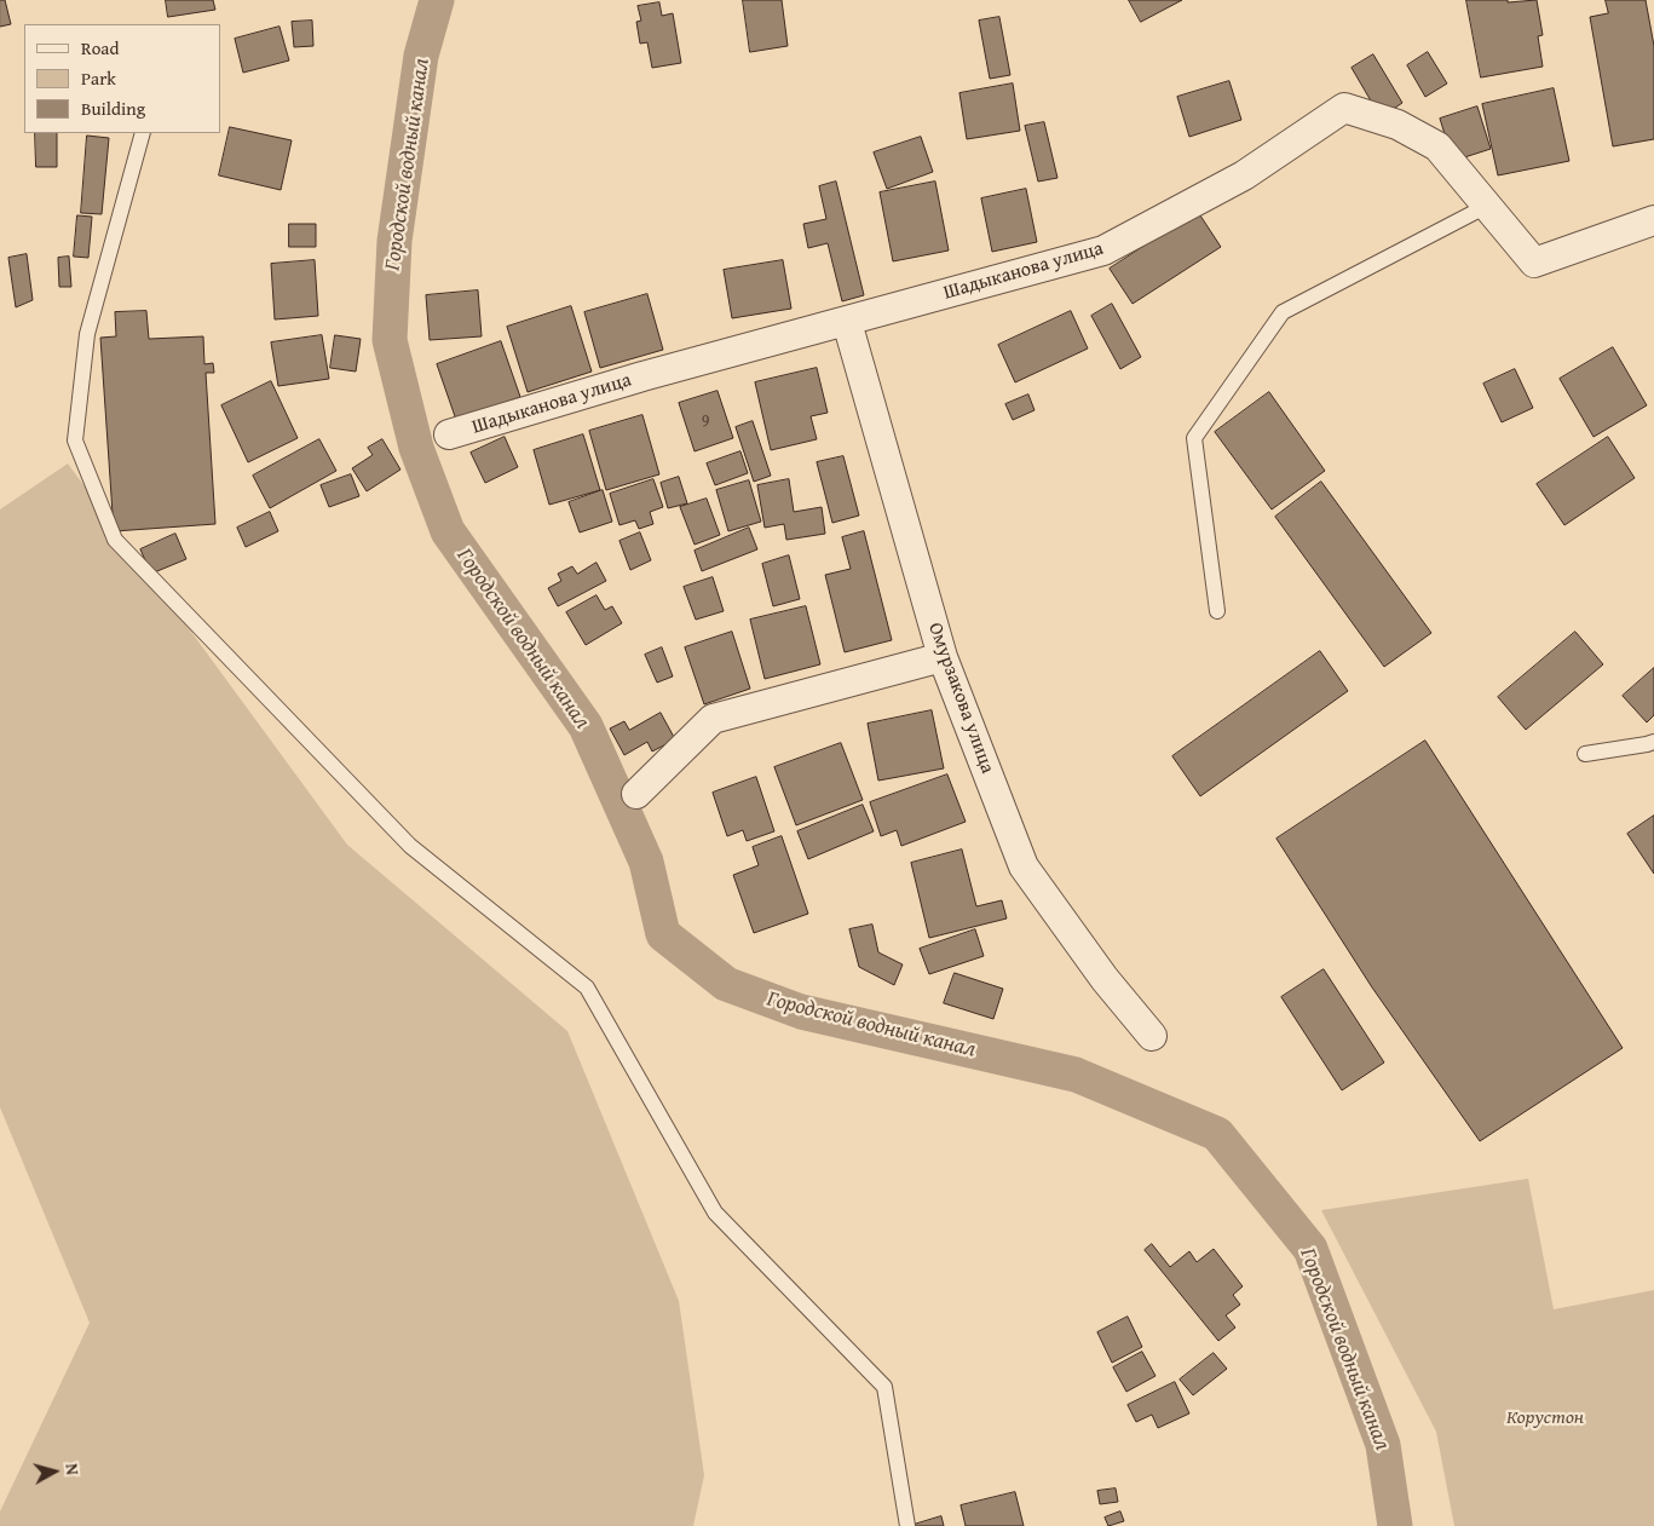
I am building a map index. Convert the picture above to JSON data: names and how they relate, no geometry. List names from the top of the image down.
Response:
{
  "streets": {
    "street": ["Шадыканова улица", "Омурзакова улица"]
  },
  "crossings": [
    ["Шадыканова улица", "Омурзакова улица"]
  ],
  "water": ["Городской водный канал"],
  "parks": ["Корустон"],
  "house_numbers": ["9"],
  "legend": ["Road", "Park", "Building"],
  "north": "right"
}
